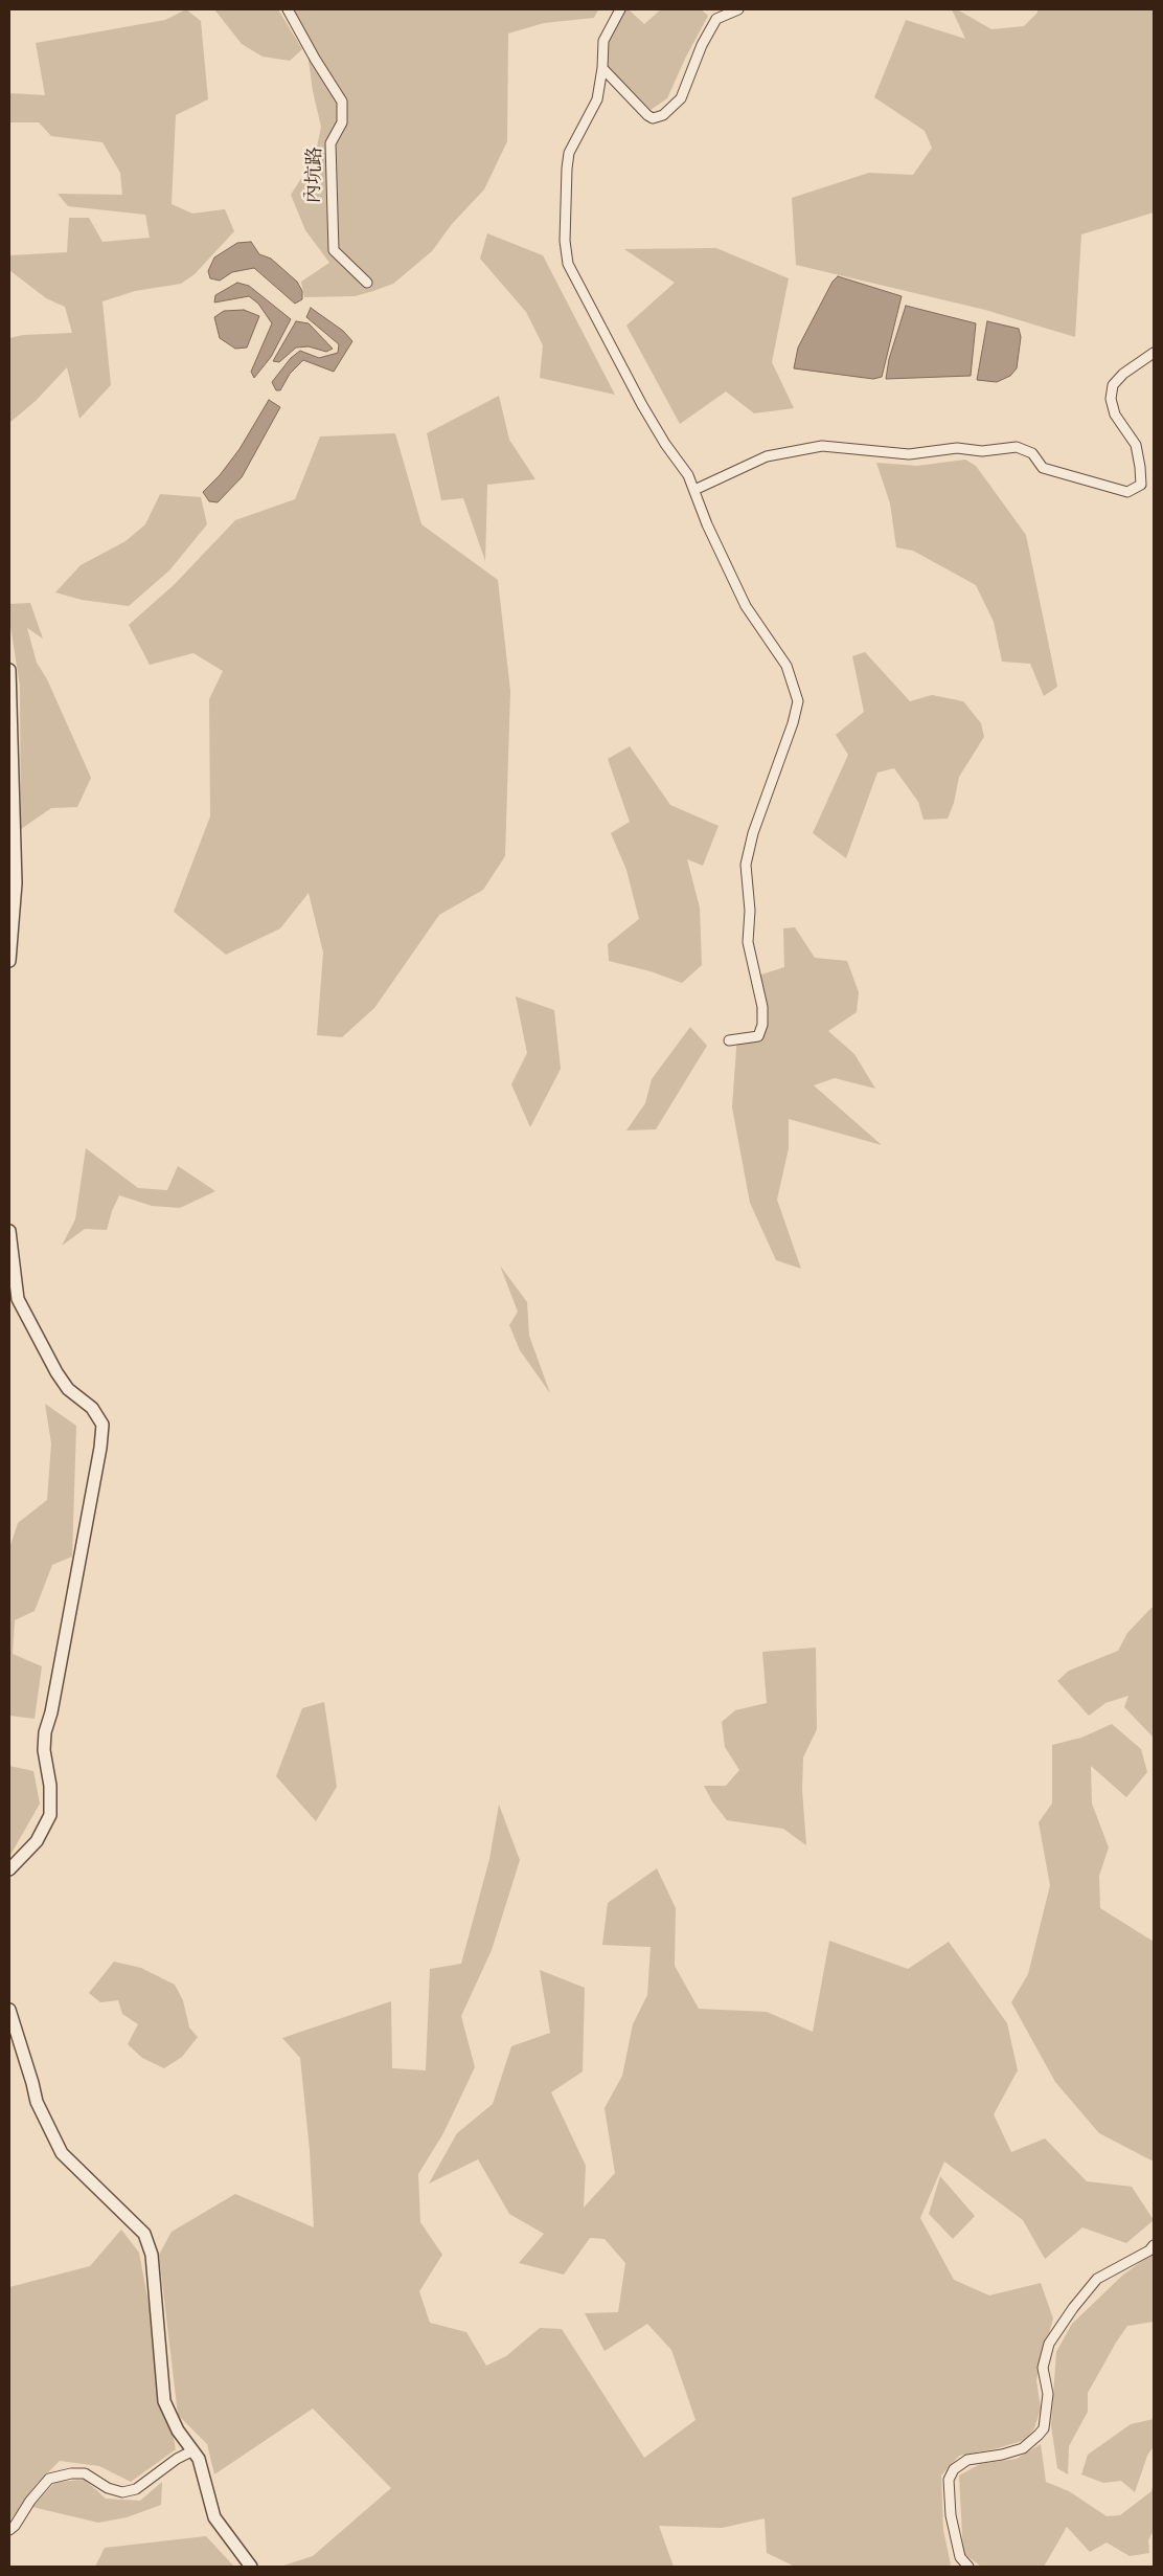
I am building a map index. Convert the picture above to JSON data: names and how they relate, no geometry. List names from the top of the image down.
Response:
{
  "streets": {
    "street": ["內坑路"]
  }
}
